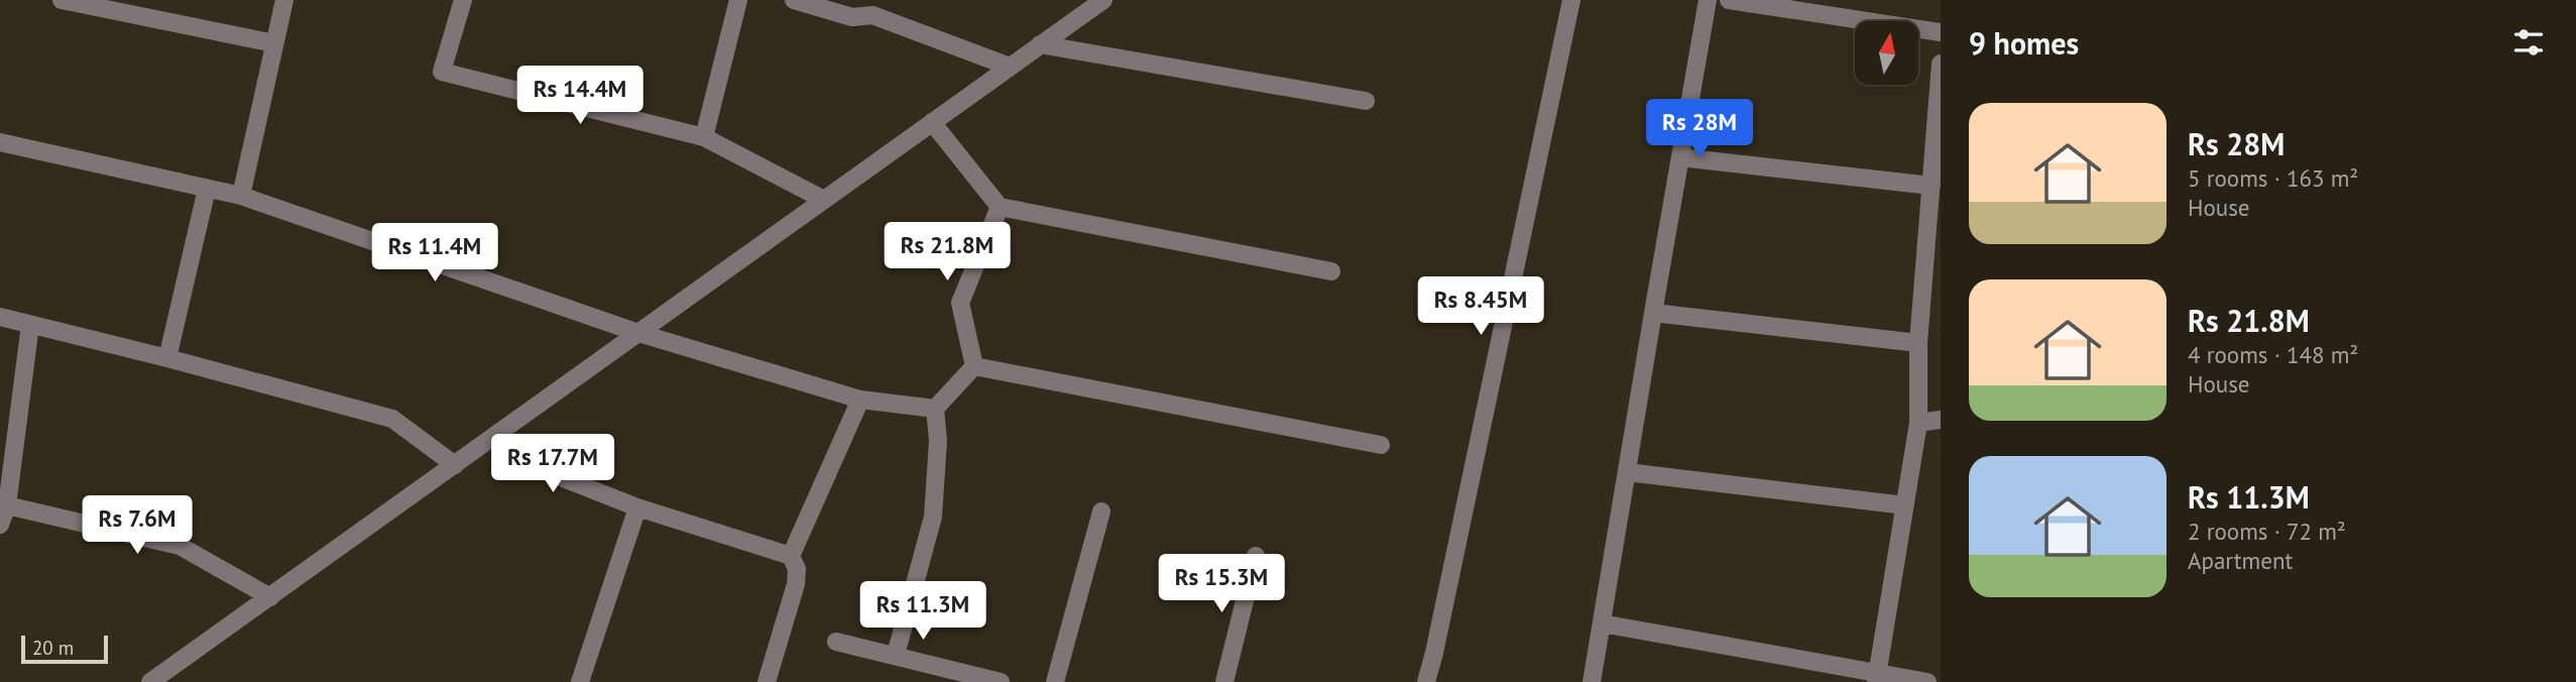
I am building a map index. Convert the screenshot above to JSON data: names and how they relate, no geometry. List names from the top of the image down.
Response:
{
  "scale_bar": "20 m",
  "north": "top",
  "page": {
    "heading": "9 homes",
    "price": [
      "Rs 14.4M",
      "Rs 28M",
      "Rs 21.8M",
      "Rs 11.4M",
      "Rs 8.45M",
      "Rs 17.7M",
      "Rs 7.6M",
      "Rs 15.3M",
      "Rs 11.3M"
    ],
    "list": [
      {
        "name": "Rs 28M",
        "note": "5 rooms · 163 m² · House"
      },
      {
        "name": "Rs 21.8M",
        "note": "4 rooms · 148 m² · House"
      },
      {
        "name": "Rs 11.3M",
        "note": "2 rooms · 72 m² · Apartment"
      }
    ],
    "scale": "20 m"
  }
}
